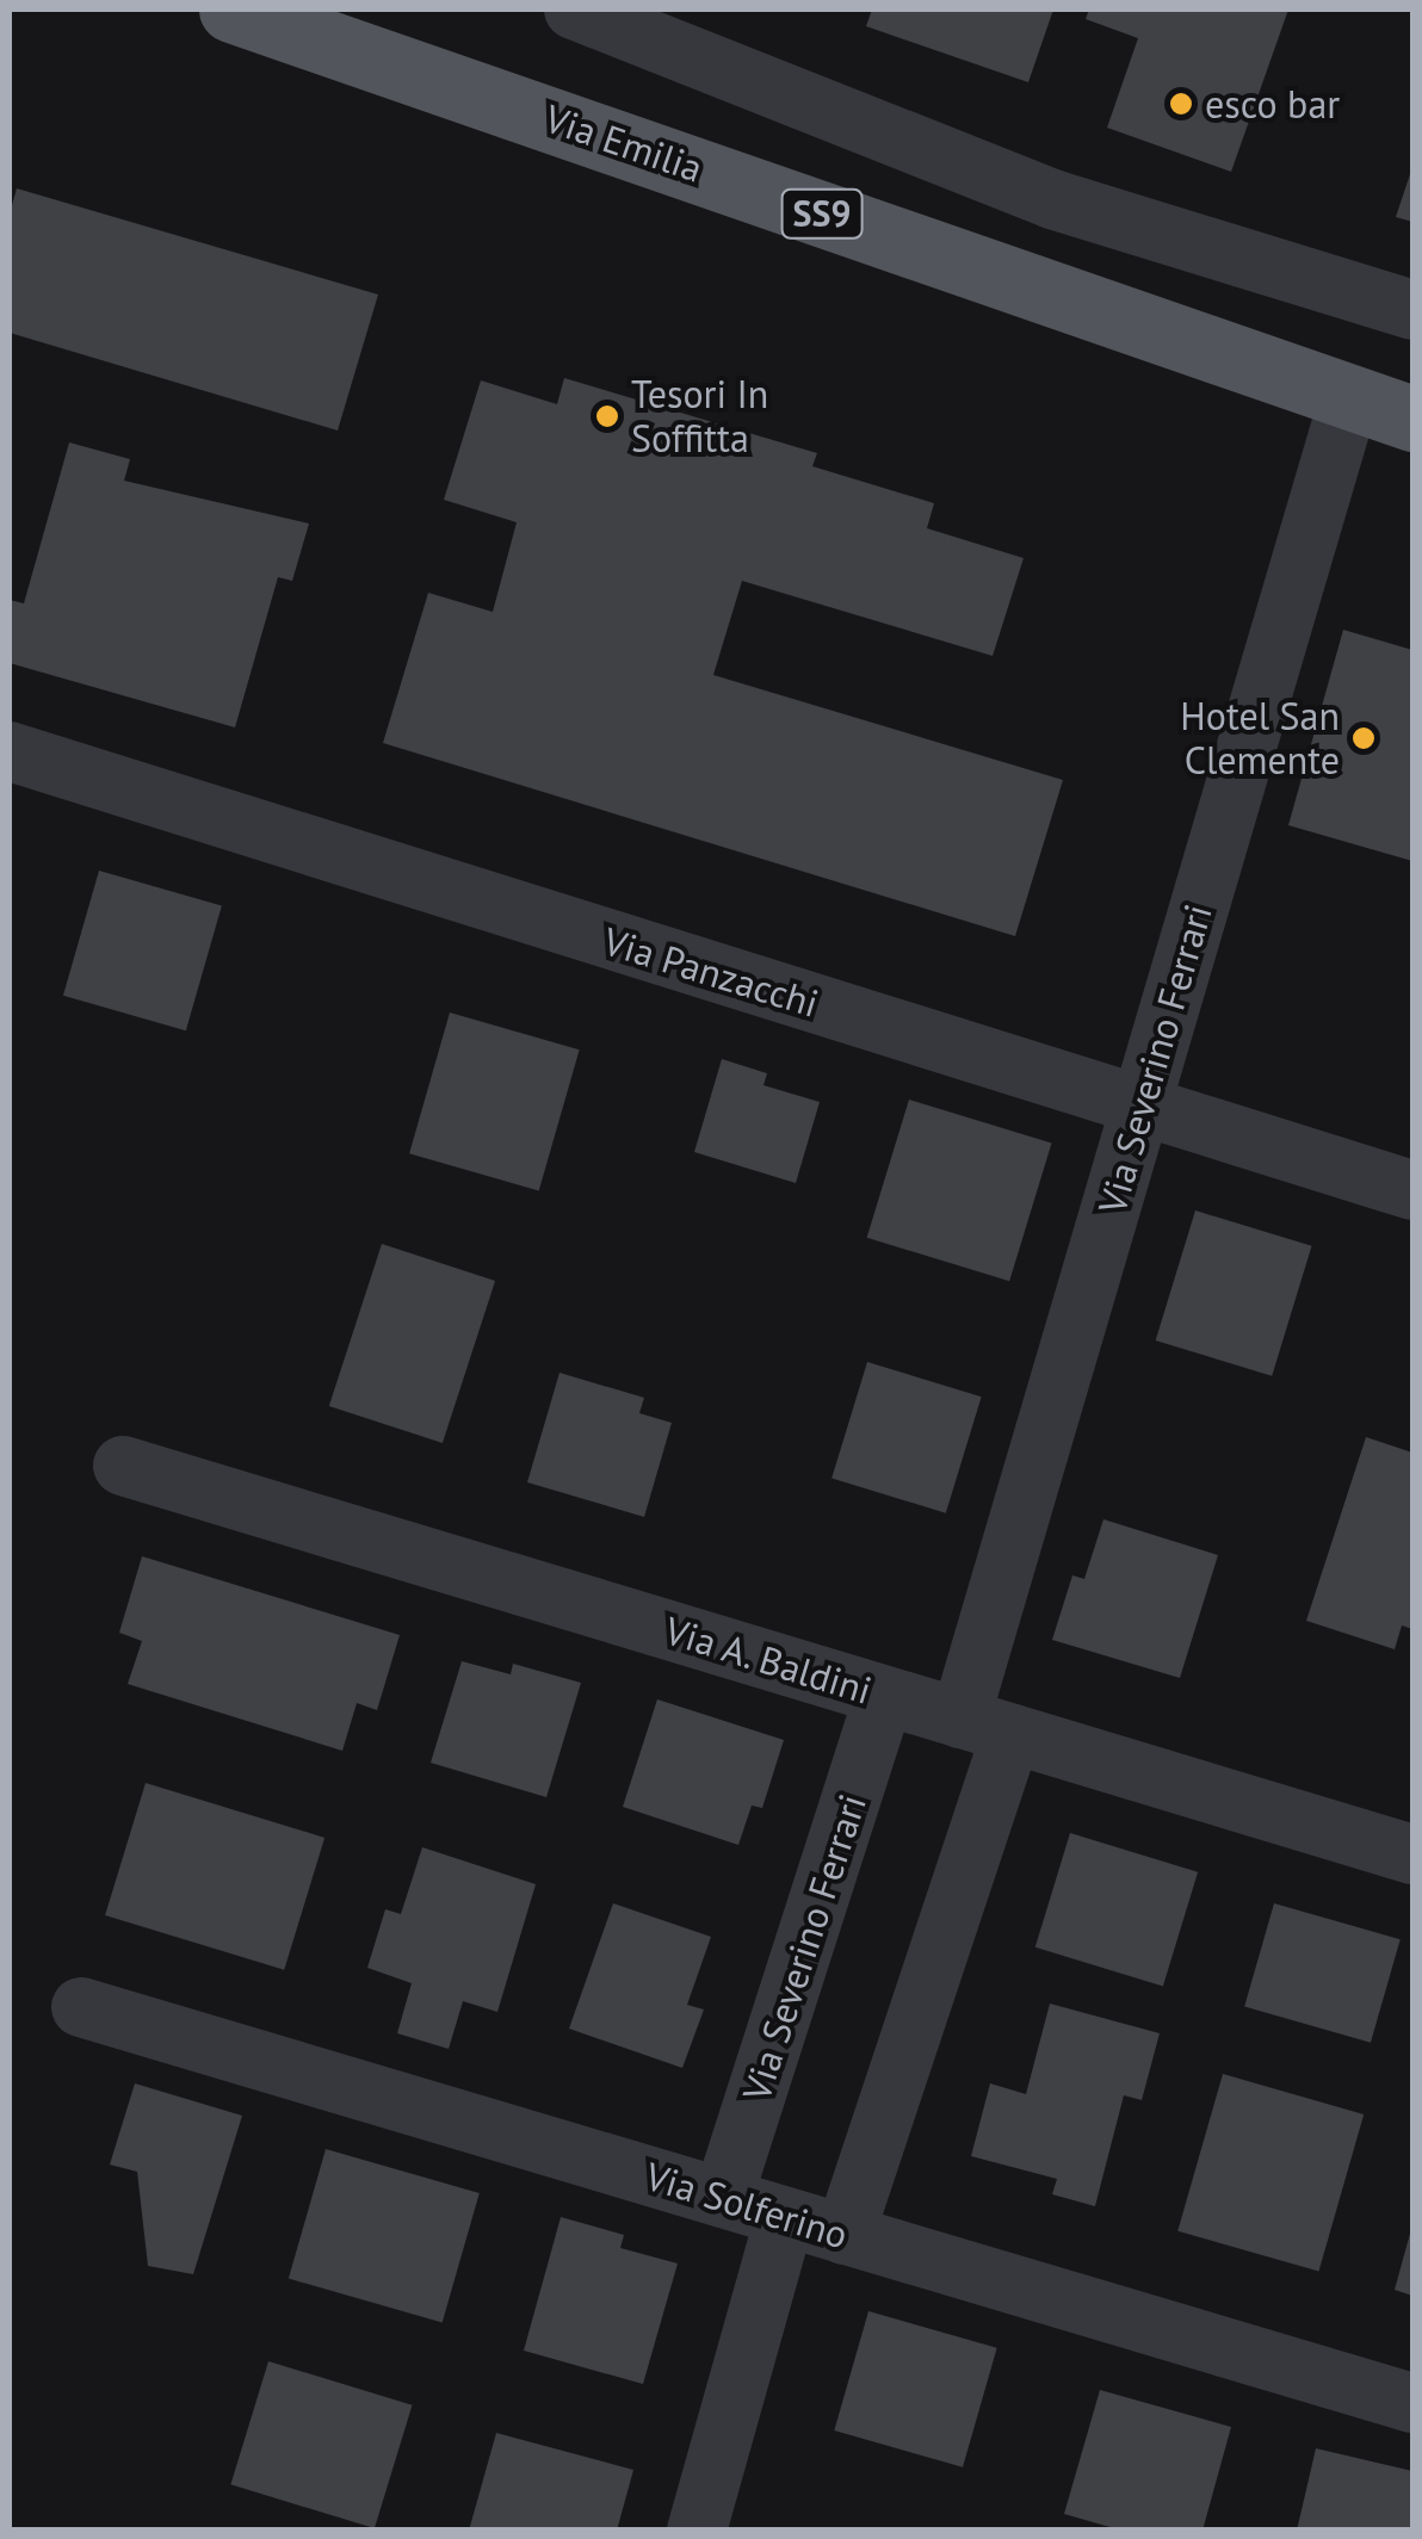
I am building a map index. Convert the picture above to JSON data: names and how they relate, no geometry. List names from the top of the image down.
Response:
{
  "streets": {
    "main road": ["Via Emilia", "SS9"],
    "street": [
      "Via Panzacchi",
      "Via Severino Ferrari",
      "Via A. Baldini",
      "Via Solferino"
    ]
  },
  "crossings": [
    ["Via Emilia", "Via Severino Ferrari"],
    ["Via Panzacchi", "Via Severino Ferrari"],
    ["Via Severino Ferrari", "Via A. Baldini"],
    ["Via Severino Ferrari", "Via Solferino"]
  ],
  "places": ["esco bar", "Tesori In Soffitta", "Hotel San Clemente"]
}
